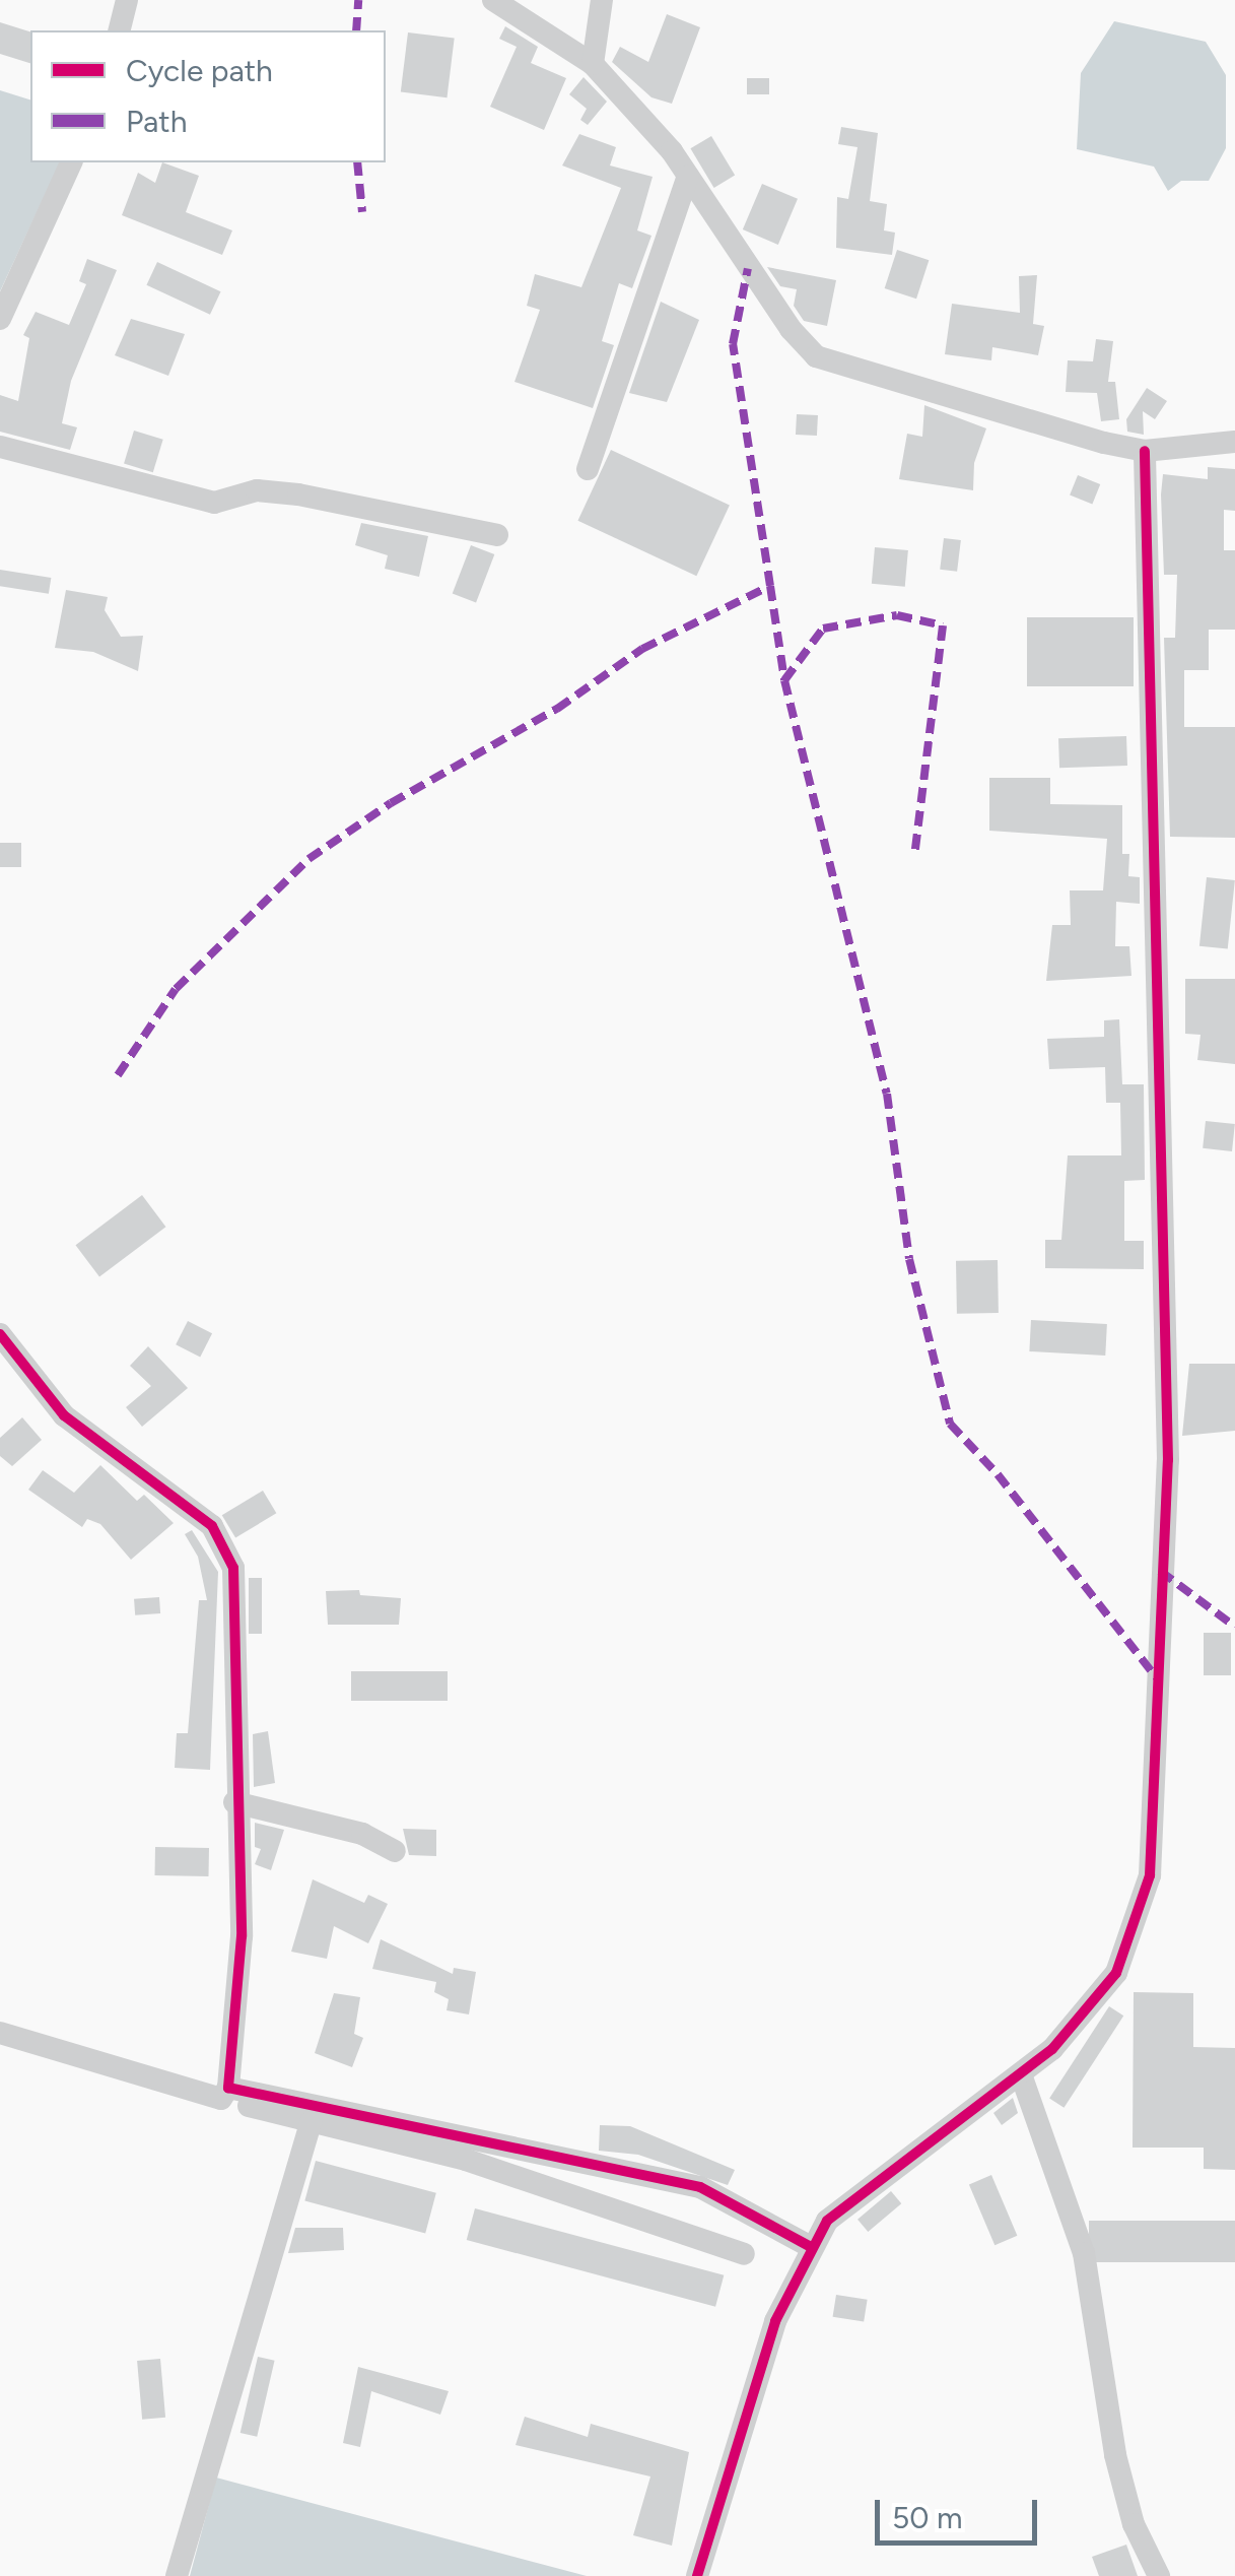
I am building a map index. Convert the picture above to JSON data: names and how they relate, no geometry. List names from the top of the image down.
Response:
{
  "legend": ["Cycle path", "Path"],
  "scale_bar": "50 m"
}
